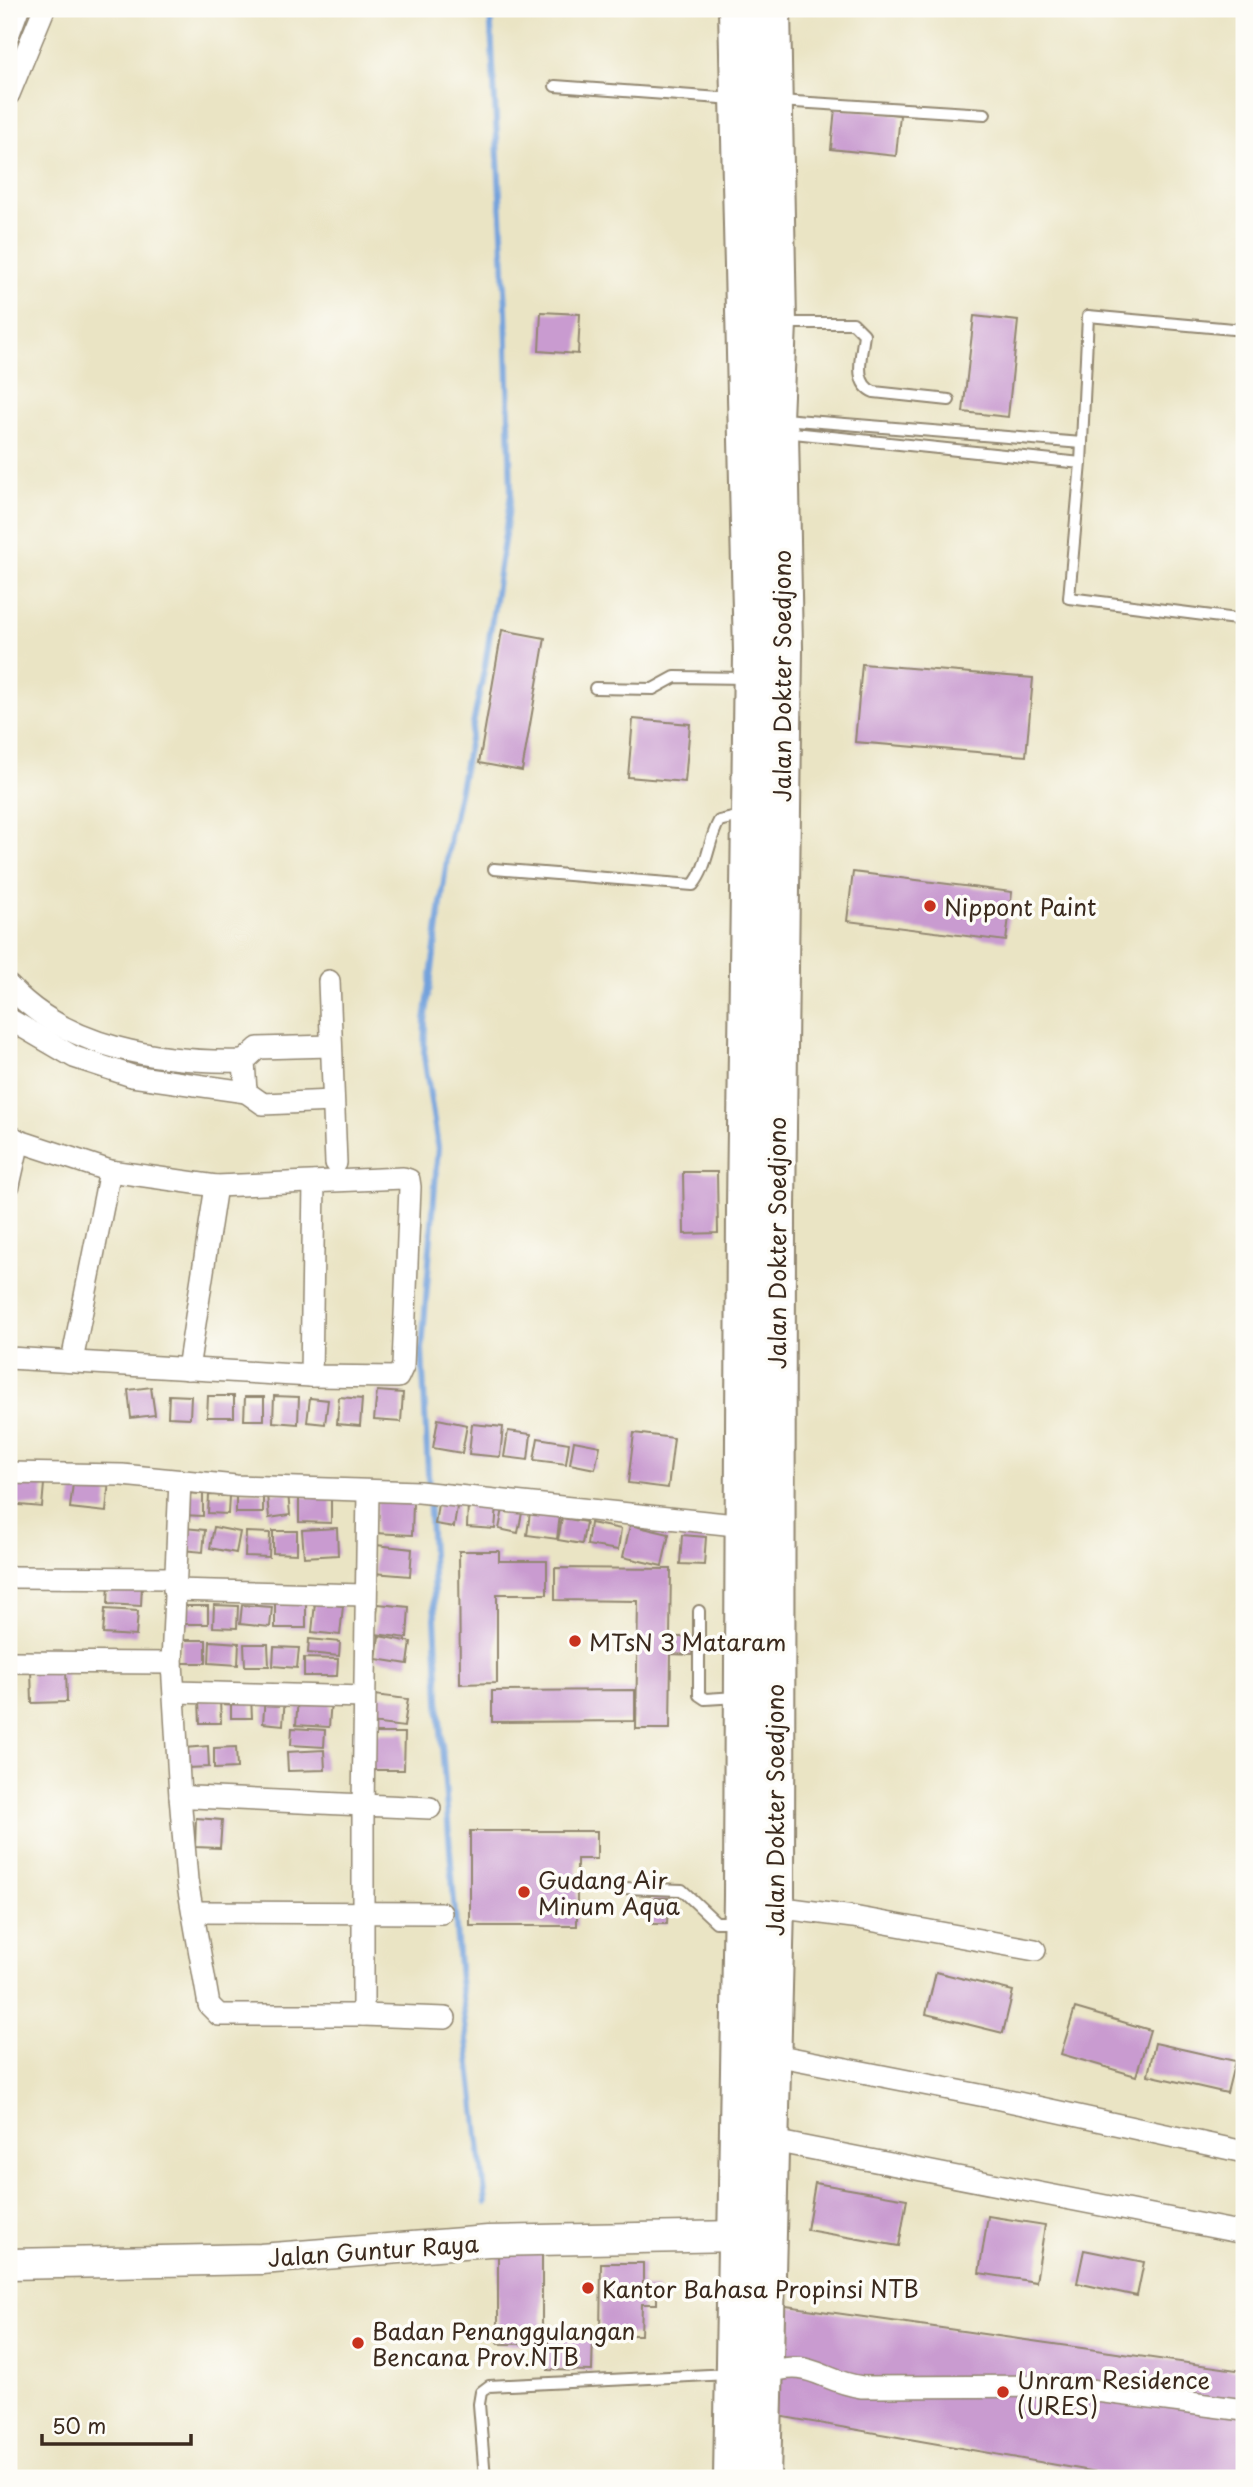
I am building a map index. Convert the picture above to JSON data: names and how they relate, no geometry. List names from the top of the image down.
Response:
{
  "streets": {
    "highway": ["Jalan Dokter Soedjono"],
    "street": ["Jalan Guntur Raya"]
  },
  "crossings": [
    ["Jalan Dokter Soedjono", "Jalan Guntur Raya"]
  ],
  "places": [
    "Nippont Paint",
    "MTsN 3 Mataram",
    "Gudang Air Minum Aqua",
    "Kantor Bahasa Propinsi NTB",
    "Badan Penanggulangan Bencana Prov.NTB",
    "Unram Residence (URES)"
  ],
  "scale_bar": "50 m"
}
